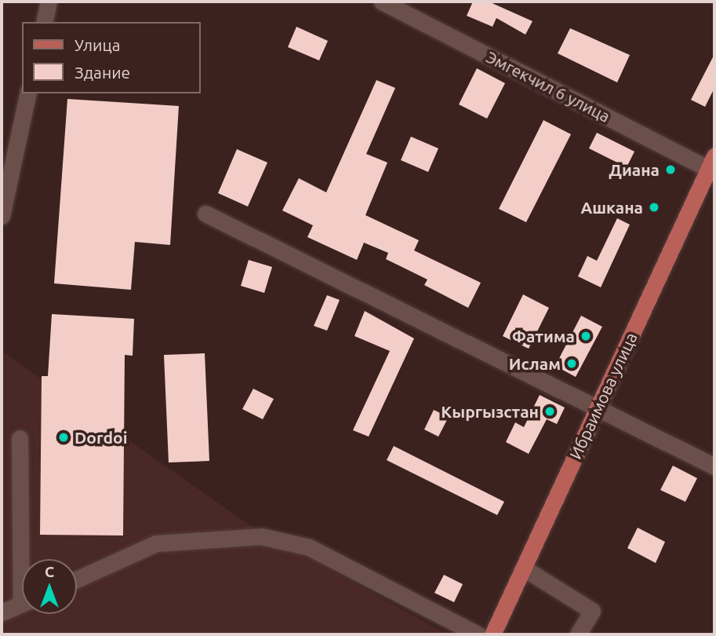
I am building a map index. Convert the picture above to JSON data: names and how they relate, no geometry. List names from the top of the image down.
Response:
{
  "streets": {
    "main road": ["Ибраимова улица"],
    "street": ["Эмгекчил 6 улица"]
  },
  "crossings": [
    ["Эмгекчил 6 улица", "Ибраимова улица"]
  ],
  "places": [
    "Диана",
    "Ашкана",
    "Фатима",
    "Ислам",
    "Кыргызстан",
    "Dordoi"
  ],
  "legend": ["Улица", "Здание"],
  "north": "top"
}
